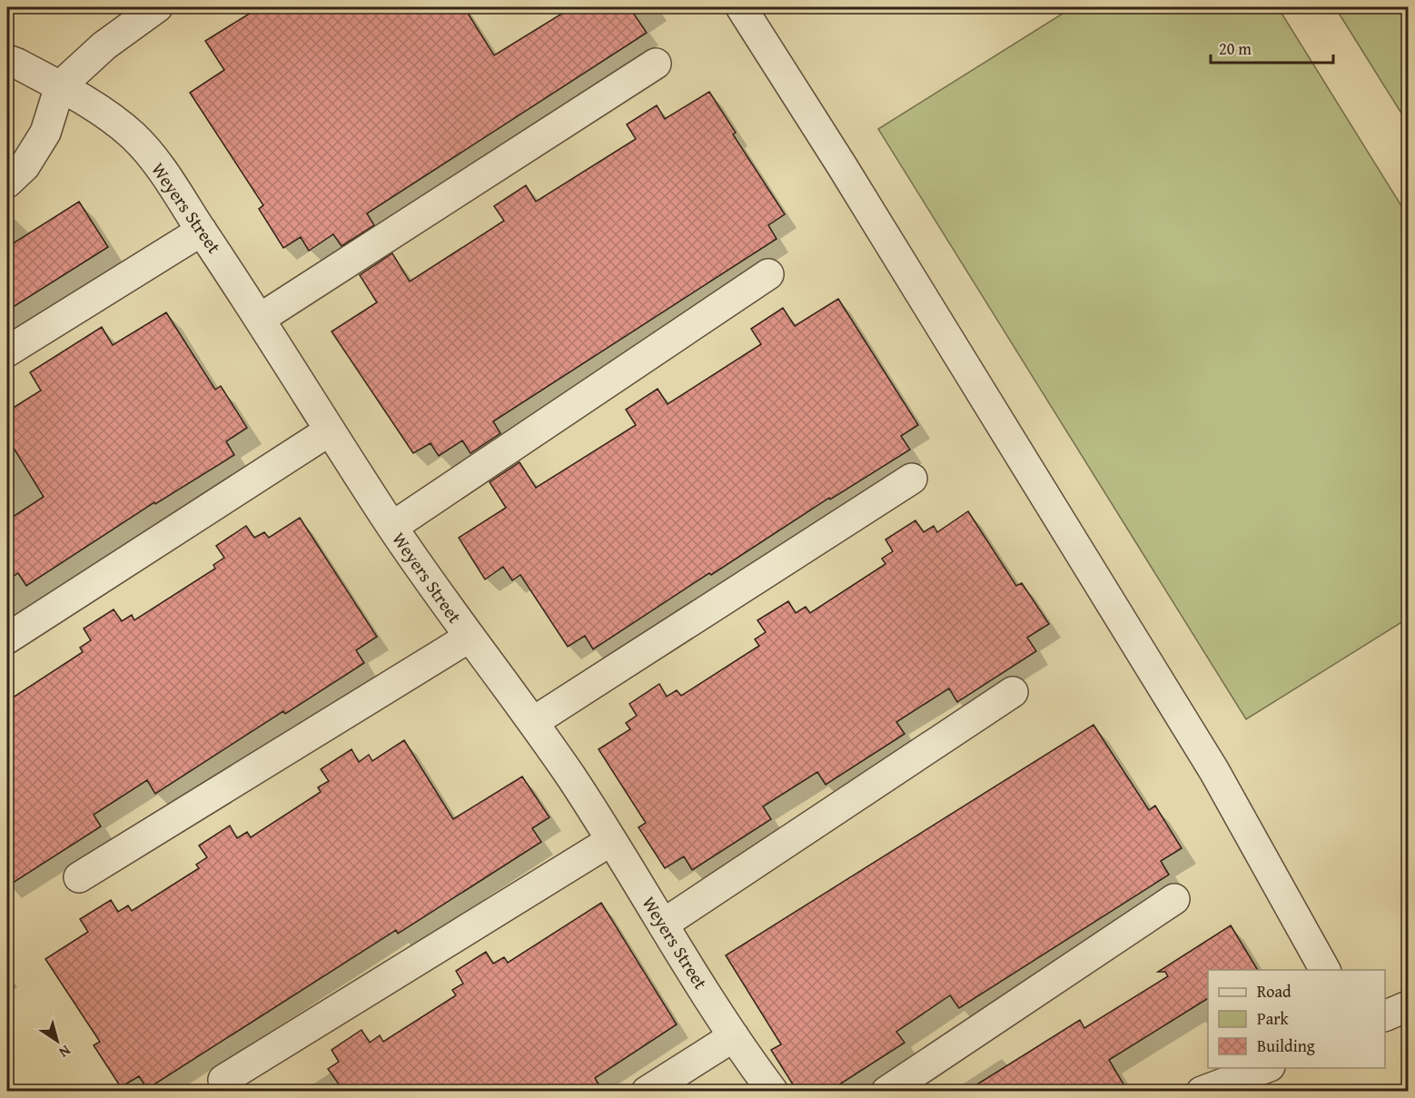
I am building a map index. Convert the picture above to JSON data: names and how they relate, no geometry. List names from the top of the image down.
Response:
{
  "streets": {
    "street": ["Weyers Street"]
  },
  "legend": ["Road", "Park", "Building"],
  "scale_bar": "20 m",
  "north": "bottom right"
}
